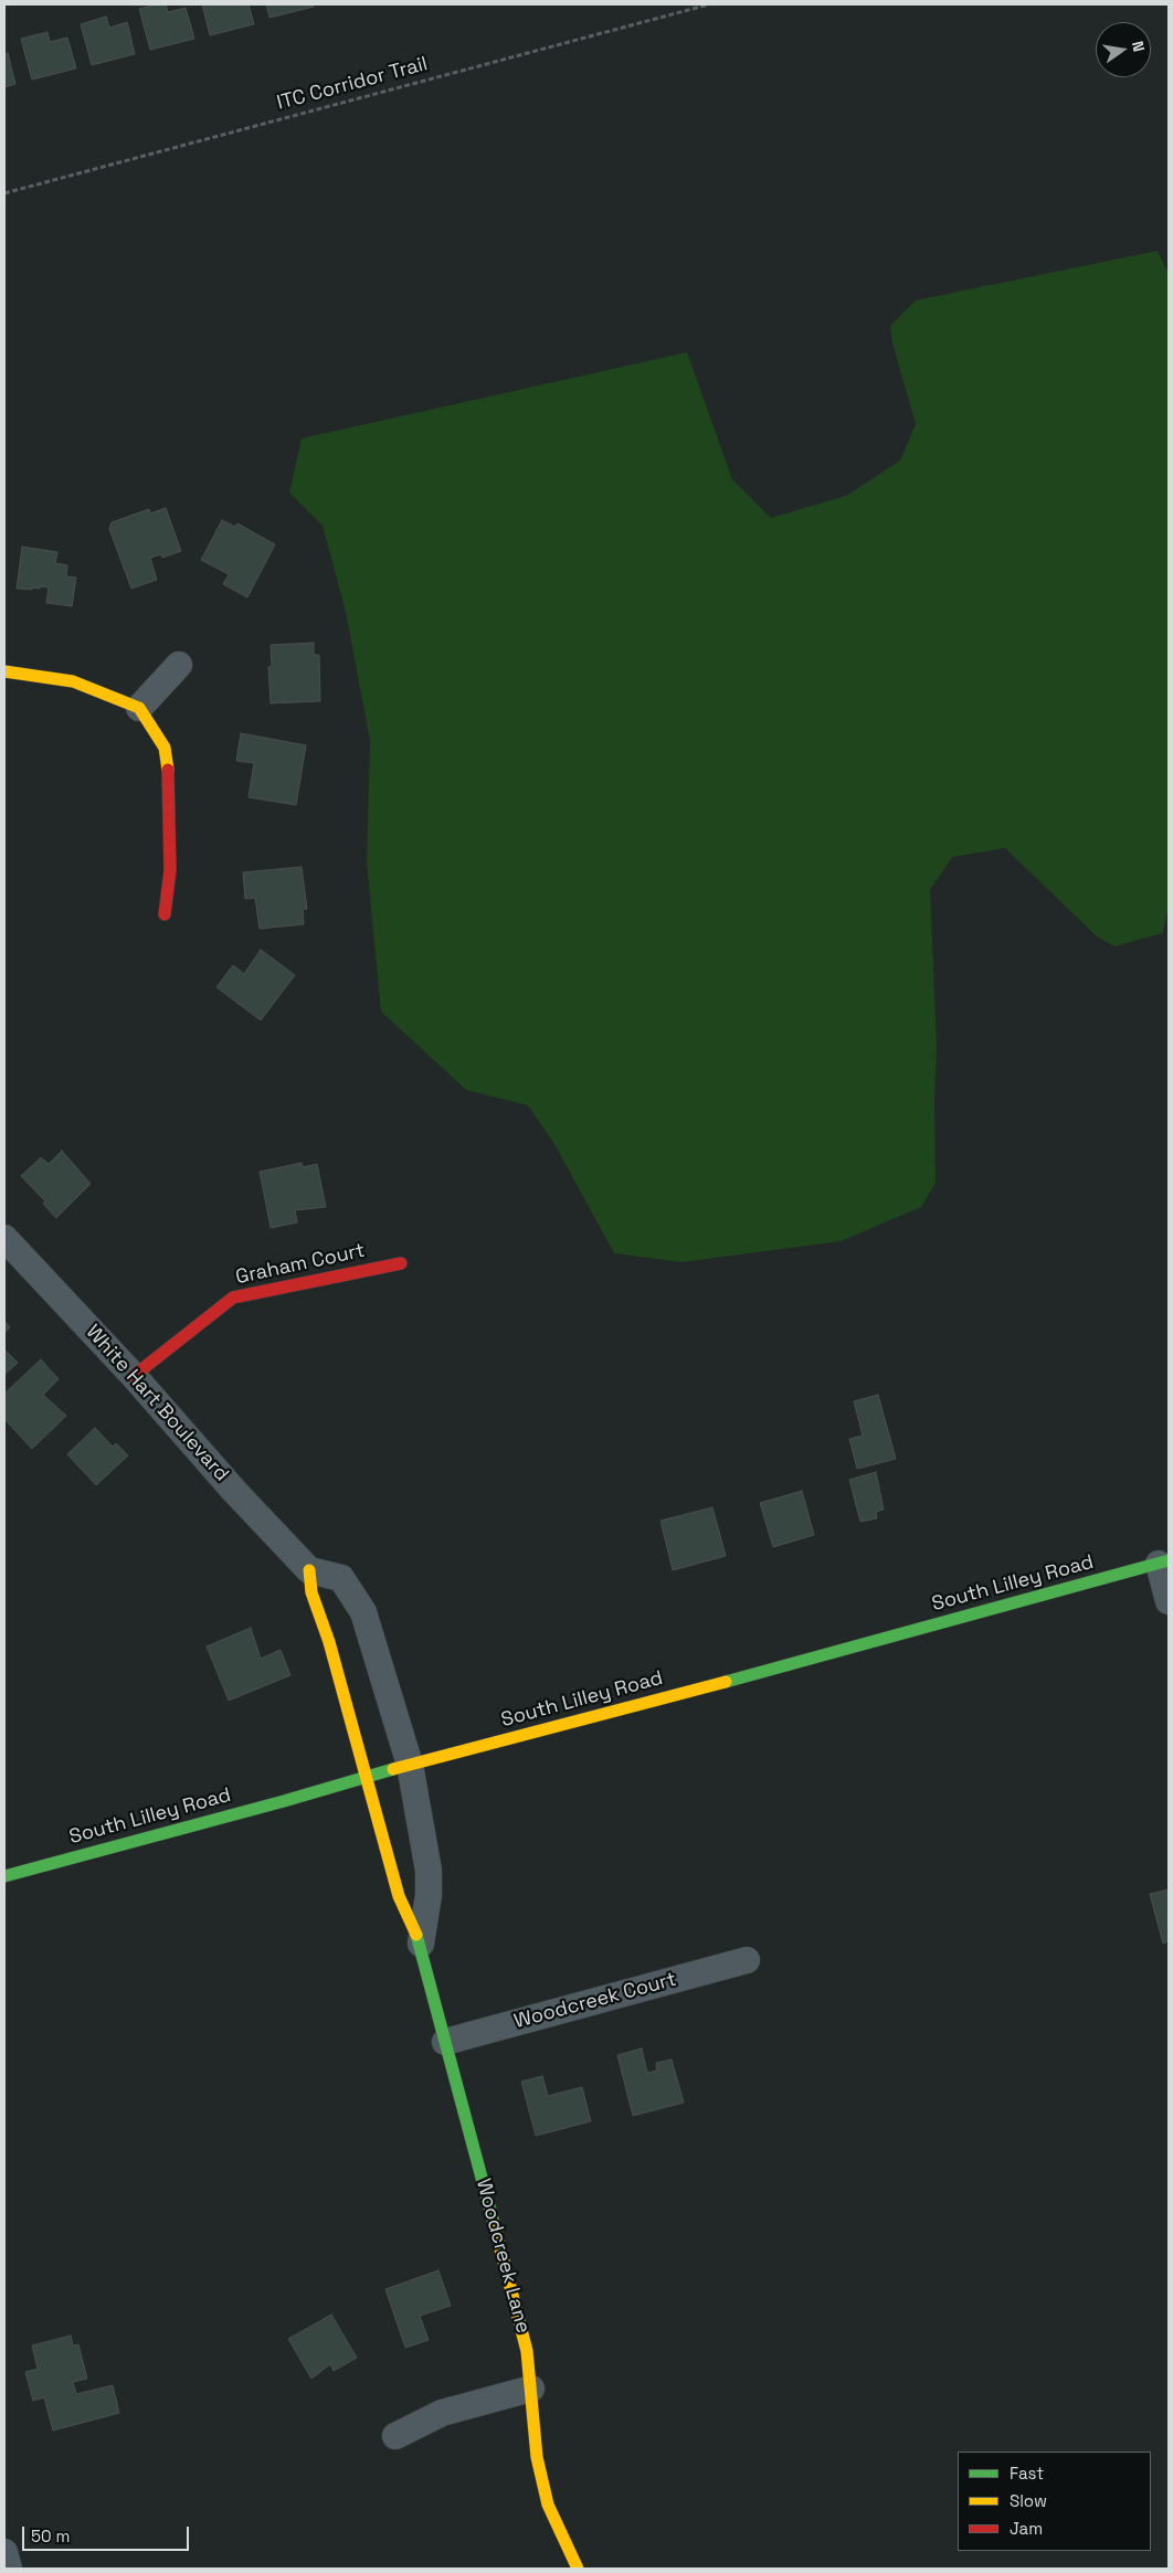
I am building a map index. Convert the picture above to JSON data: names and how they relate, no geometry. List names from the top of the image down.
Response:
{
  "streets": {
    "street": [
      "Graham Court",
      "White Hart Boulevard",
      "South Lilley Road",
      "Woodcreek Court",
      "Woodcreek Lane"
    ],
    "path": ["ITC Corridor Trail"]
  },
  "crossings": [
    ["Graham Court", "White Hart Boulevard"],
    ["South Lilley Road", "Woodcreek Lane"],
    ["Woodcreek Court", "Woodcreek Lane"]
  ],
  "legend": ["Fast", "Slow", "Jam"],
  "scale_bar": "50 m",
  "north": "right"
}
